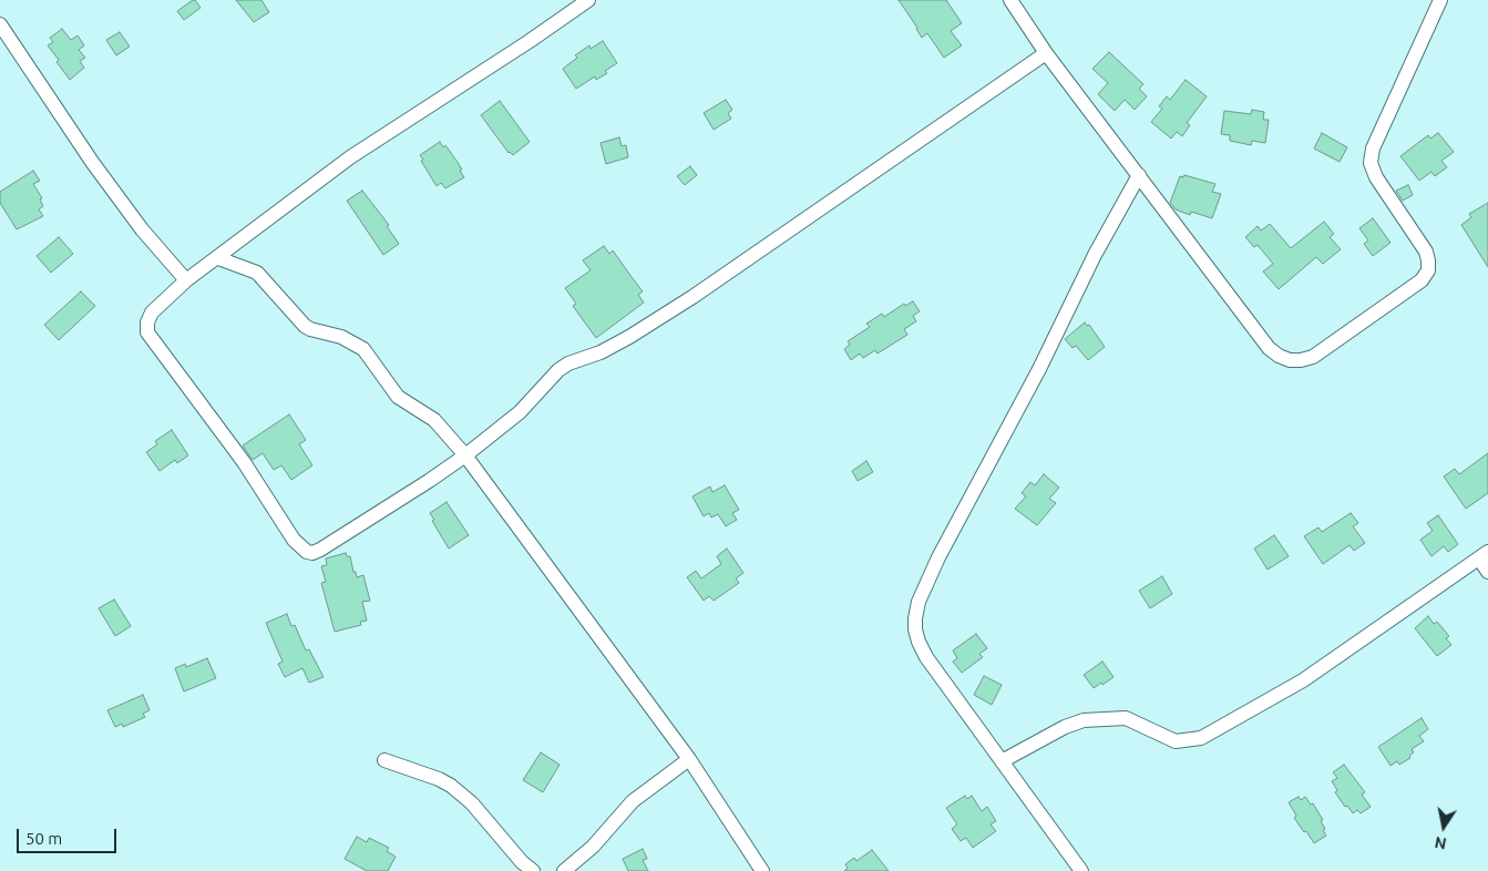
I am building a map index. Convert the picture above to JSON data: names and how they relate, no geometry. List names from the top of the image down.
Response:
{
  "scale_bar": "50 m",
  "north": "bottom"
}
